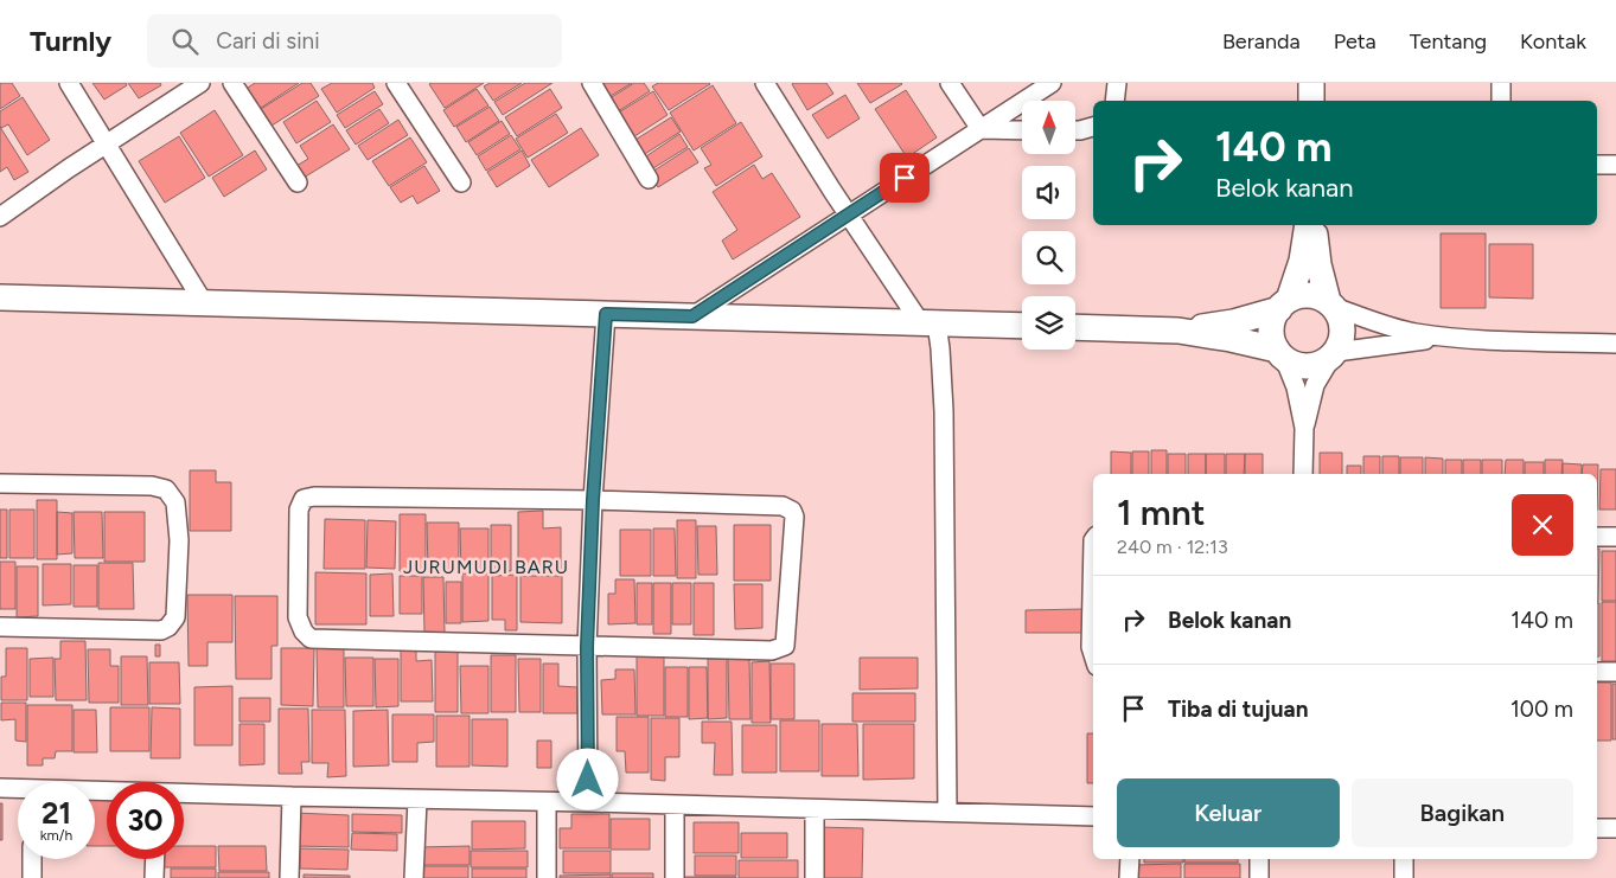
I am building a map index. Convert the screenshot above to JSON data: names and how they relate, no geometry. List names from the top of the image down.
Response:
{
  "districts": ["JURUMUDI BARU"],
  "north": "top",
  "page": {
    "header": "Turnly",
    "search": "Cari di sini",
    "nav": [
      "Beranda",
      "Peta",
      "Tentang",
      "Kontak"
    ],
    "turn": ["140 m", "Belok kanan"],
    "heading": ["1 mnt", "240 m · 12:13"],
    "list": [
      {
        "name": "Belok kanan",
        "value": "140 m"
      },
      {
        "name": "Tiba di tujuan",
        "value": "100 m"
      }
    ],
    "buttons": ["Keluar", "Bagikan"],
    "speed": "21 km/h",
    "limit": "30"
  }
}
